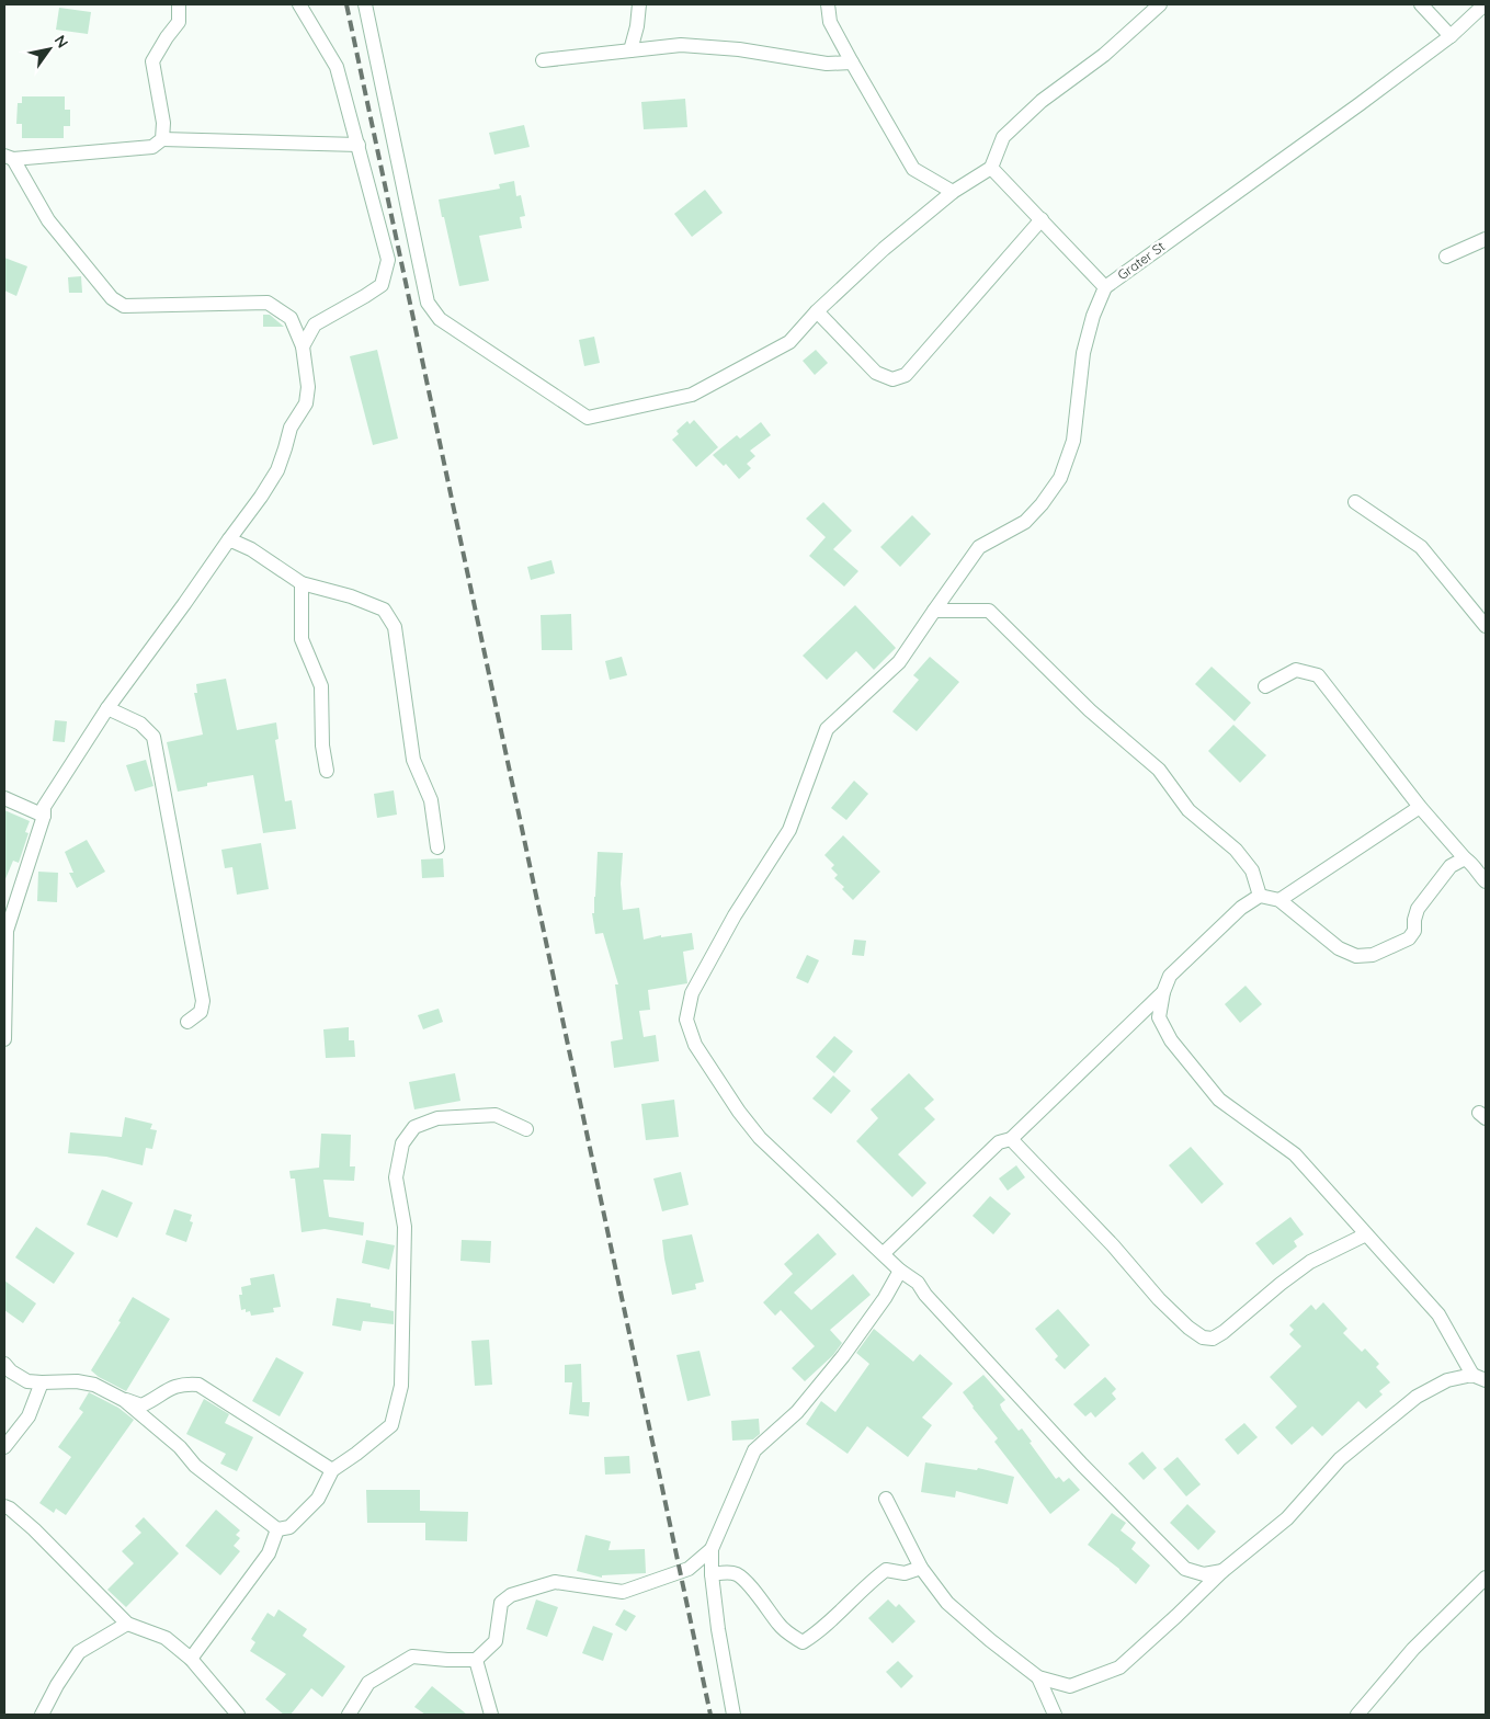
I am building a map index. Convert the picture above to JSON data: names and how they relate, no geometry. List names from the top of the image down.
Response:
{
  "streets": {
    "street": ["Grater St"]
  },
  "north": "top right"
}
